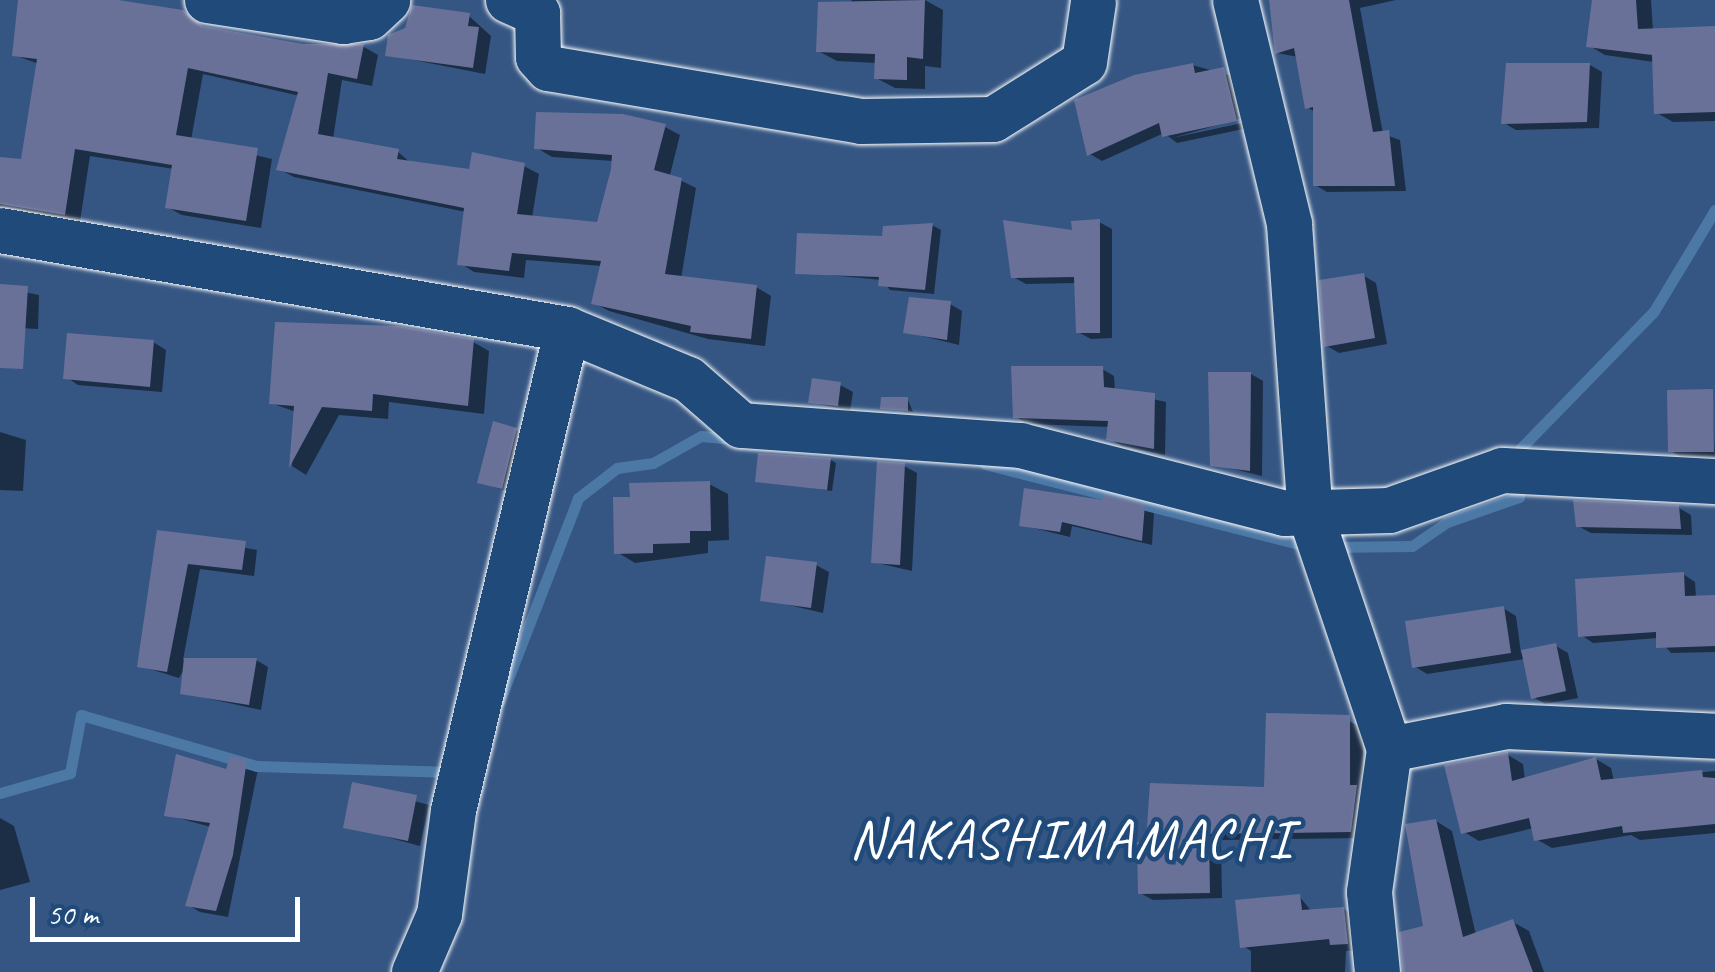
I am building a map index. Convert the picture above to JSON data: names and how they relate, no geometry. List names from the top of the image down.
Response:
{
  "districts": ["NAKASHIMAMACHI"],
  "scale_bar": "50 m"
}
